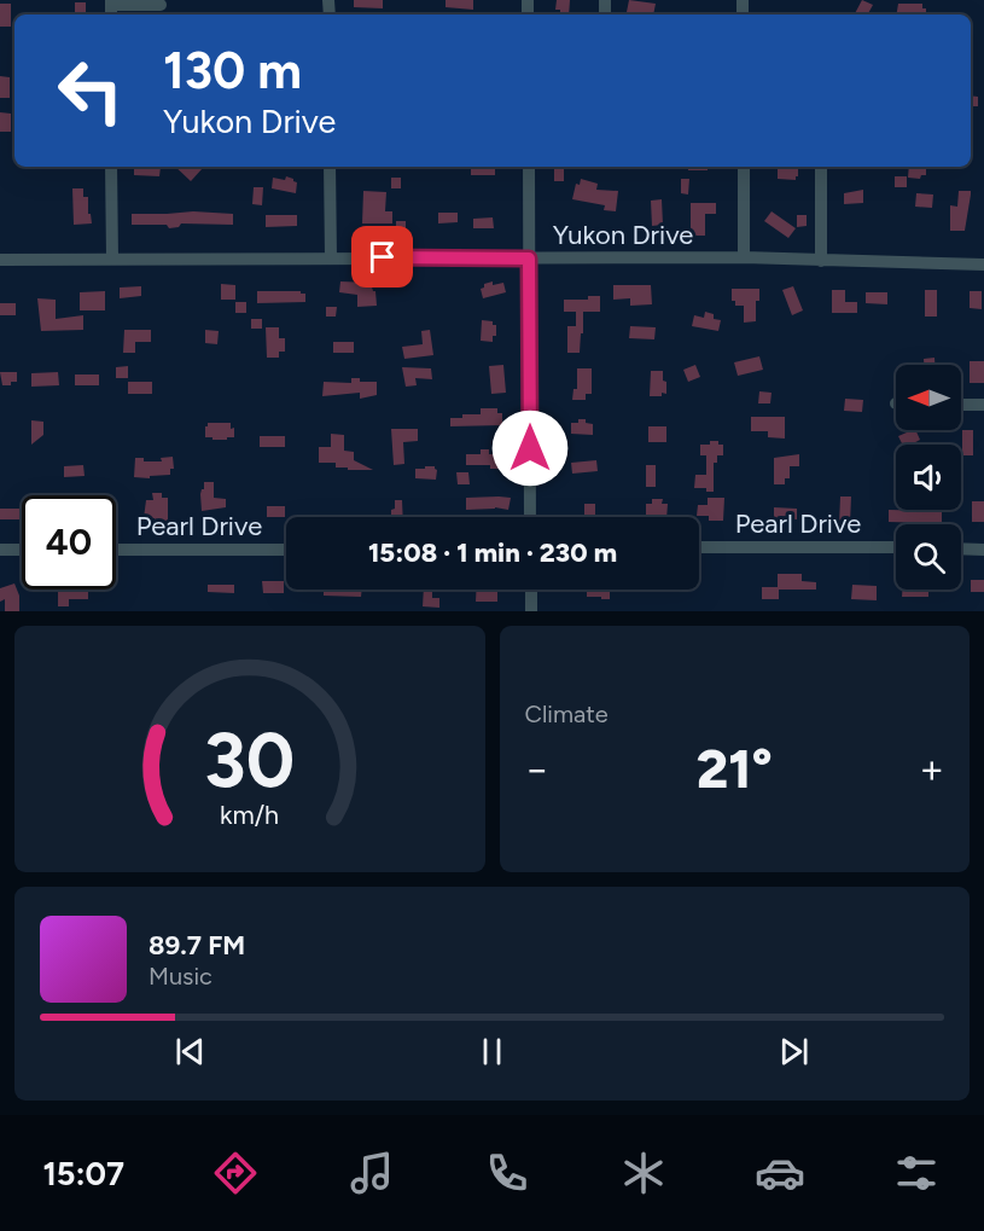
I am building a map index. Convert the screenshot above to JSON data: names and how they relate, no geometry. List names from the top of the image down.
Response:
{
  "streets": {
    "street": ["Yukon Drive", "Pearl Drive"]
  },
  "north": "left",
  "page": {
    "turn": ["130 m", "Yukon Drive"],
    "limit": "40",
    "trip": "15:08 · 1 min · 230 m",
    "tile": "Climate",
    "heat": ["−", "21°", "+"],
    "song": ["89.7 FM", "Music"],
    "tabs": "15:07",
    "gauge": ["30", "km/h"]
  }
}
